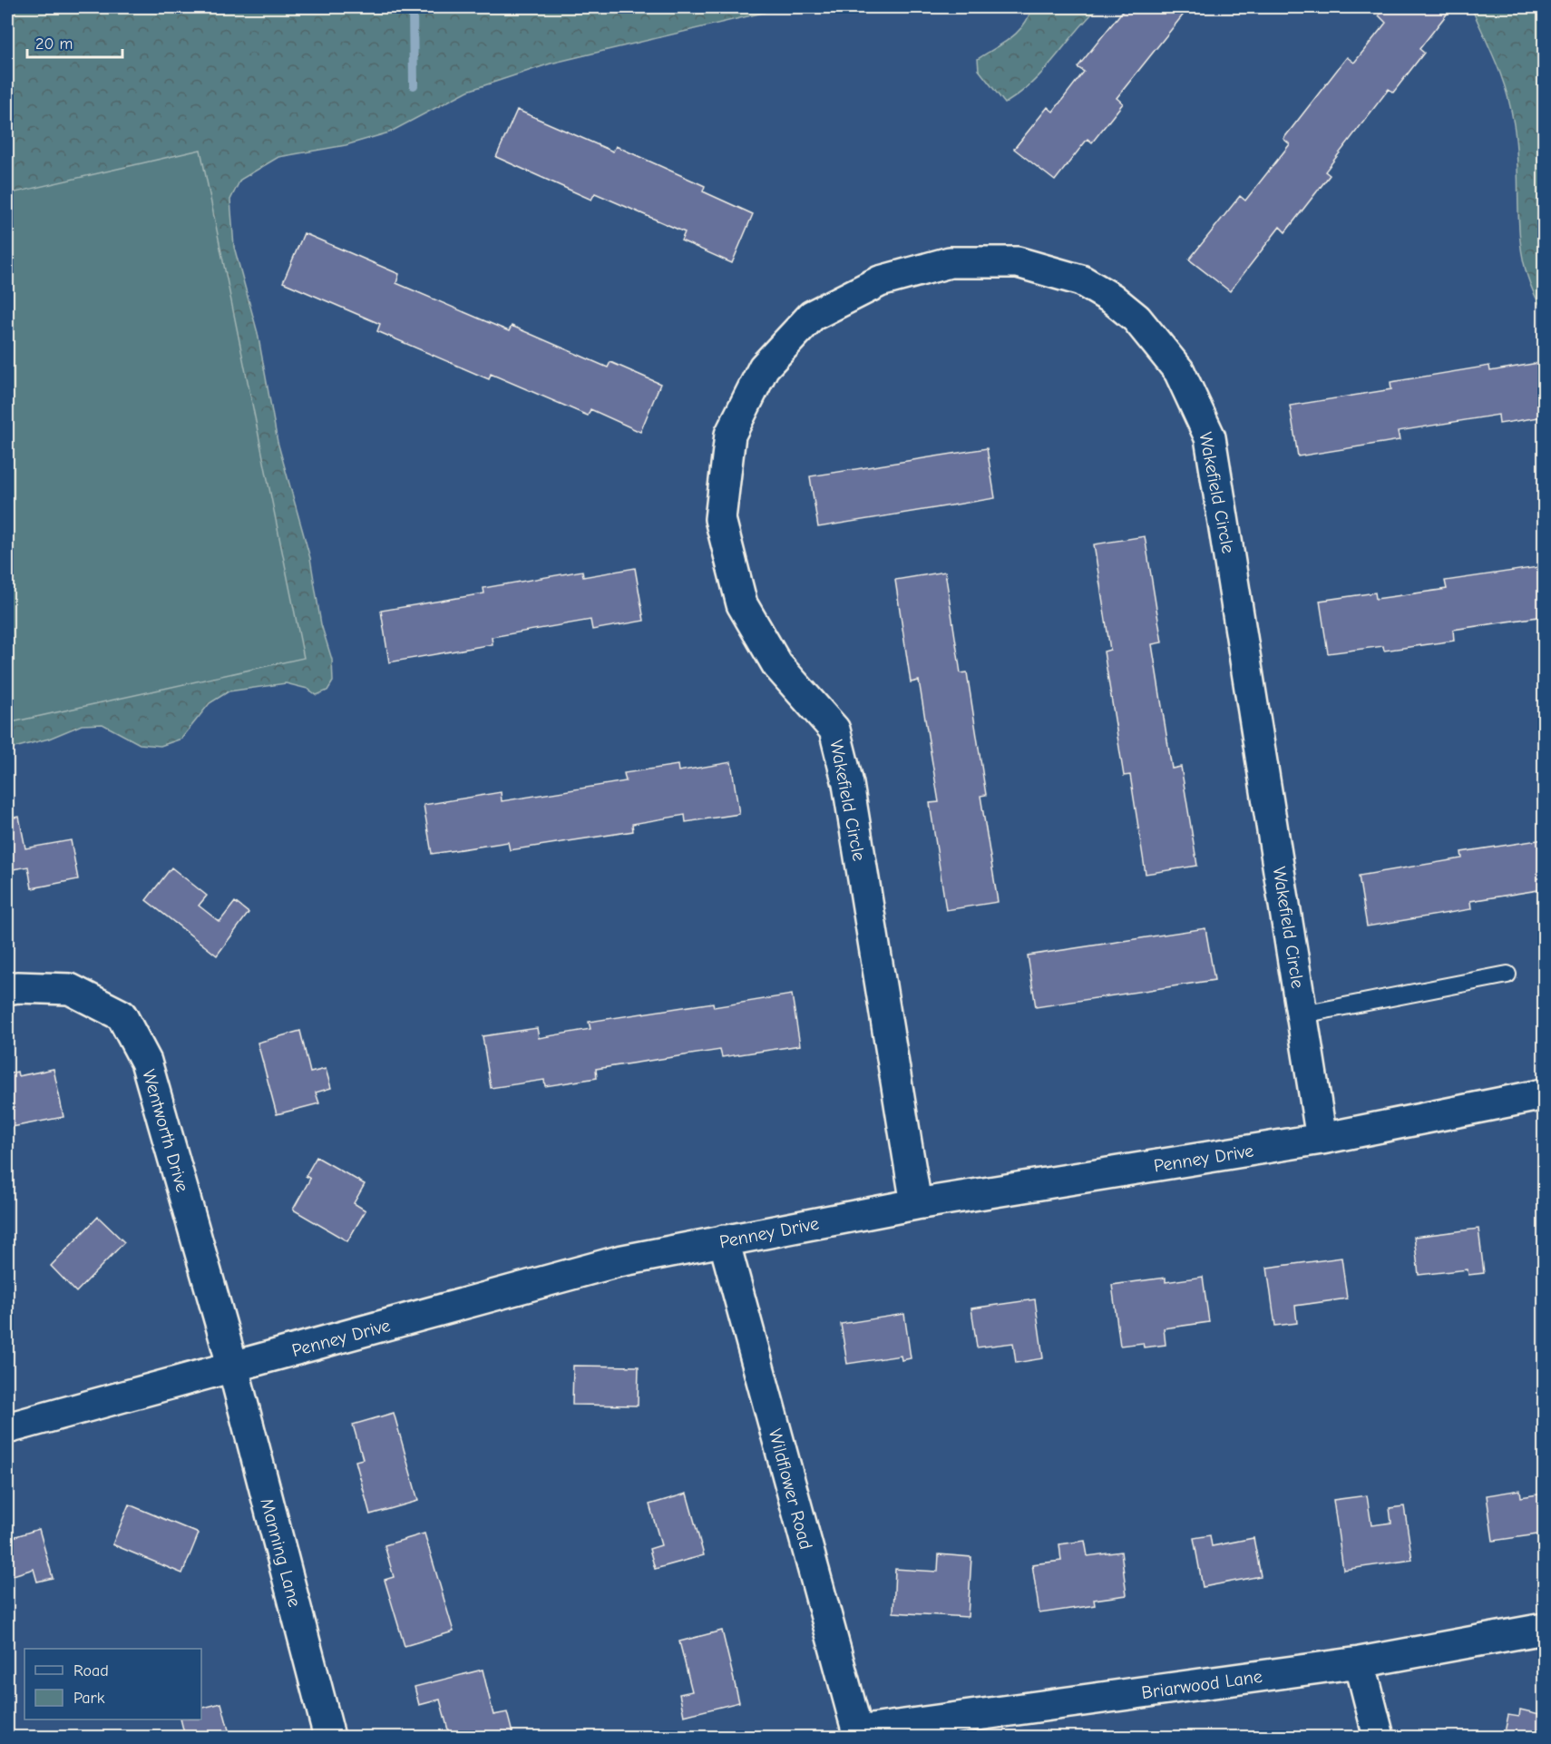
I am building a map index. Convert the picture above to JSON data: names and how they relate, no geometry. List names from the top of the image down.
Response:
{
  "streets": {
    "street": [
      "Wakefield Circle",
      "Wentworth Drive",
      "Penney Drive",
      "Wildflower Road",
      "Manning Lane",
      "Briarwood Lane"
    ]
  },
  "crossings": [
    ["Wakefield Circle", "Penney Drive"],
    ["Wentworth Drive", "Penney Drive"],
    ["Wentworth Drive", "Manning Lane"],
    ["Penney Drive", "Wildflower Road"],
    ["Penney Drive", "Manning Lane"],
    ["Wildflower Road", "Briarwood Lane"]
  ],
  "legend": ["Road", "Park"],
  "scale_bar": "20 m"
}
